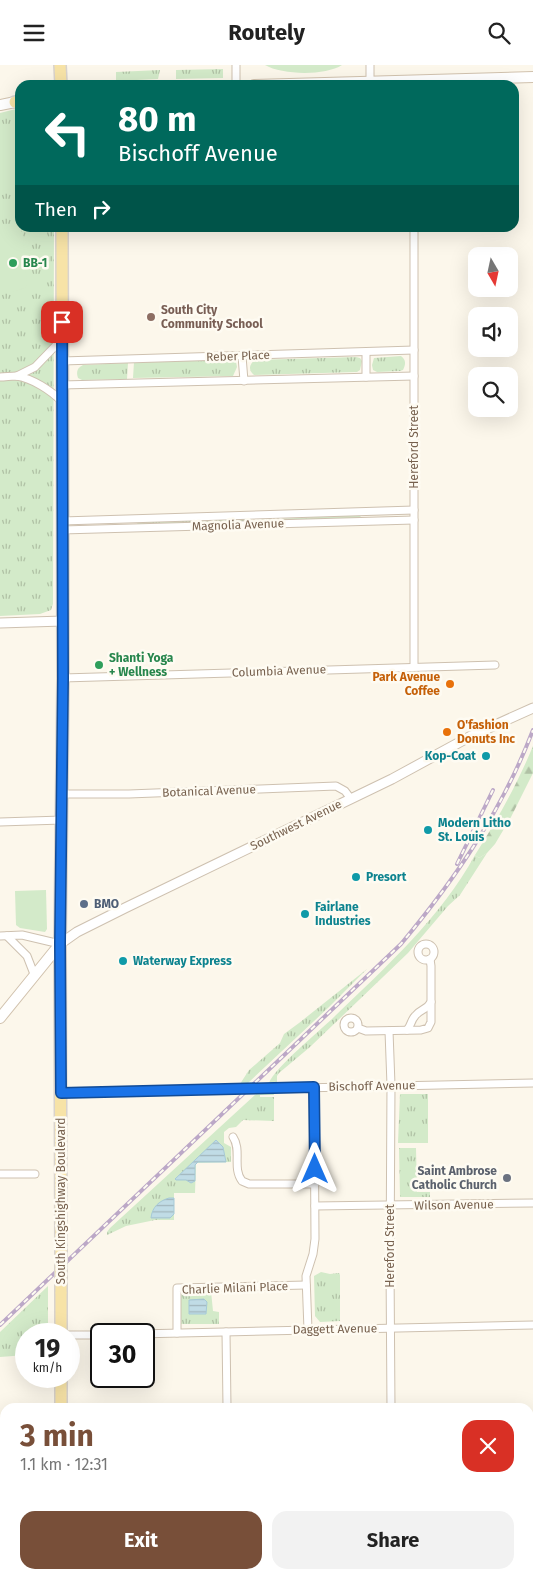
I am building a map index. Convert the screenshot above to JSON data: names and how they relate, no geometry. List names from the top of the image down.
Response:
{
  "streets": {
    "main road": ["South Kingshighway Boulevard"],
    "street": [
      "Reber Place",
      "Hereford Street",
      "Magnolia Avenue",
      "Columbia Avenue",
      "Botanical Avenue",
      "Southwest Avenue",
      "Bischoff Avenue",
      "Wilson Avenue",
      "Charlie Milani Place",
      "Daggett Avenue"
    ]
  },
  "crossings": [
    ["Reber Place", "Hereford Street"],
    ["Reber Place", "South Kingshighway Boulevard"],
    ["Hereford Street", "Magnolia Avenue"],
    ["Hereford Street", "Columbia Avenue"],
    ["Hereford Street", "Bischoff Avenue"],
    ["Hereford Street", "Wilson Avenue"],
    ["Hereford Street", "Daggett Avenue"],
    ["Magnolia Avenue", "South Kingshighway Boulevard"],
    ["Columbia Avenue", "South Kingshighway Boulevard"],
    ["Botanical Avenue", "Southwest Avenue"],
    ["Botanical Avenue", "South Kingshighway Boulevard"],
    ["Southwest Avenue", "South Kingshighway Boulevard"],
    ["Bischoff Avenue", "South Kingshighway Boulevard"],
    ["Charlie Milani Place", "Daggett Avenue"]
  ],
  "places": [
    "BB-1",
    "South City Community School",
    "Shanti Yoga + Wellness",
    "Park Avenue Coffee",
    "O'fashion Donuts Inc",
    "Kop-Coat",
    "Modern Litho St. Louis",
    "Presort",
    "BMO",
    "Fairlane Industries",
    "Waterway Express",
    "Saint Ambrose Catholic Church"
  ],
  "north": "bottom",
  "page": {
    "header": "Routely",
    "turn": ["80 m", "Bischoff Avenue"],
    "then": "Then",
    "speed": "19 km/h",
    "limit": "30",
    "heading": ["3 min", "1.1 km · 12:31"],
    "buttons": ["Exit", "Share"]
  }
}
